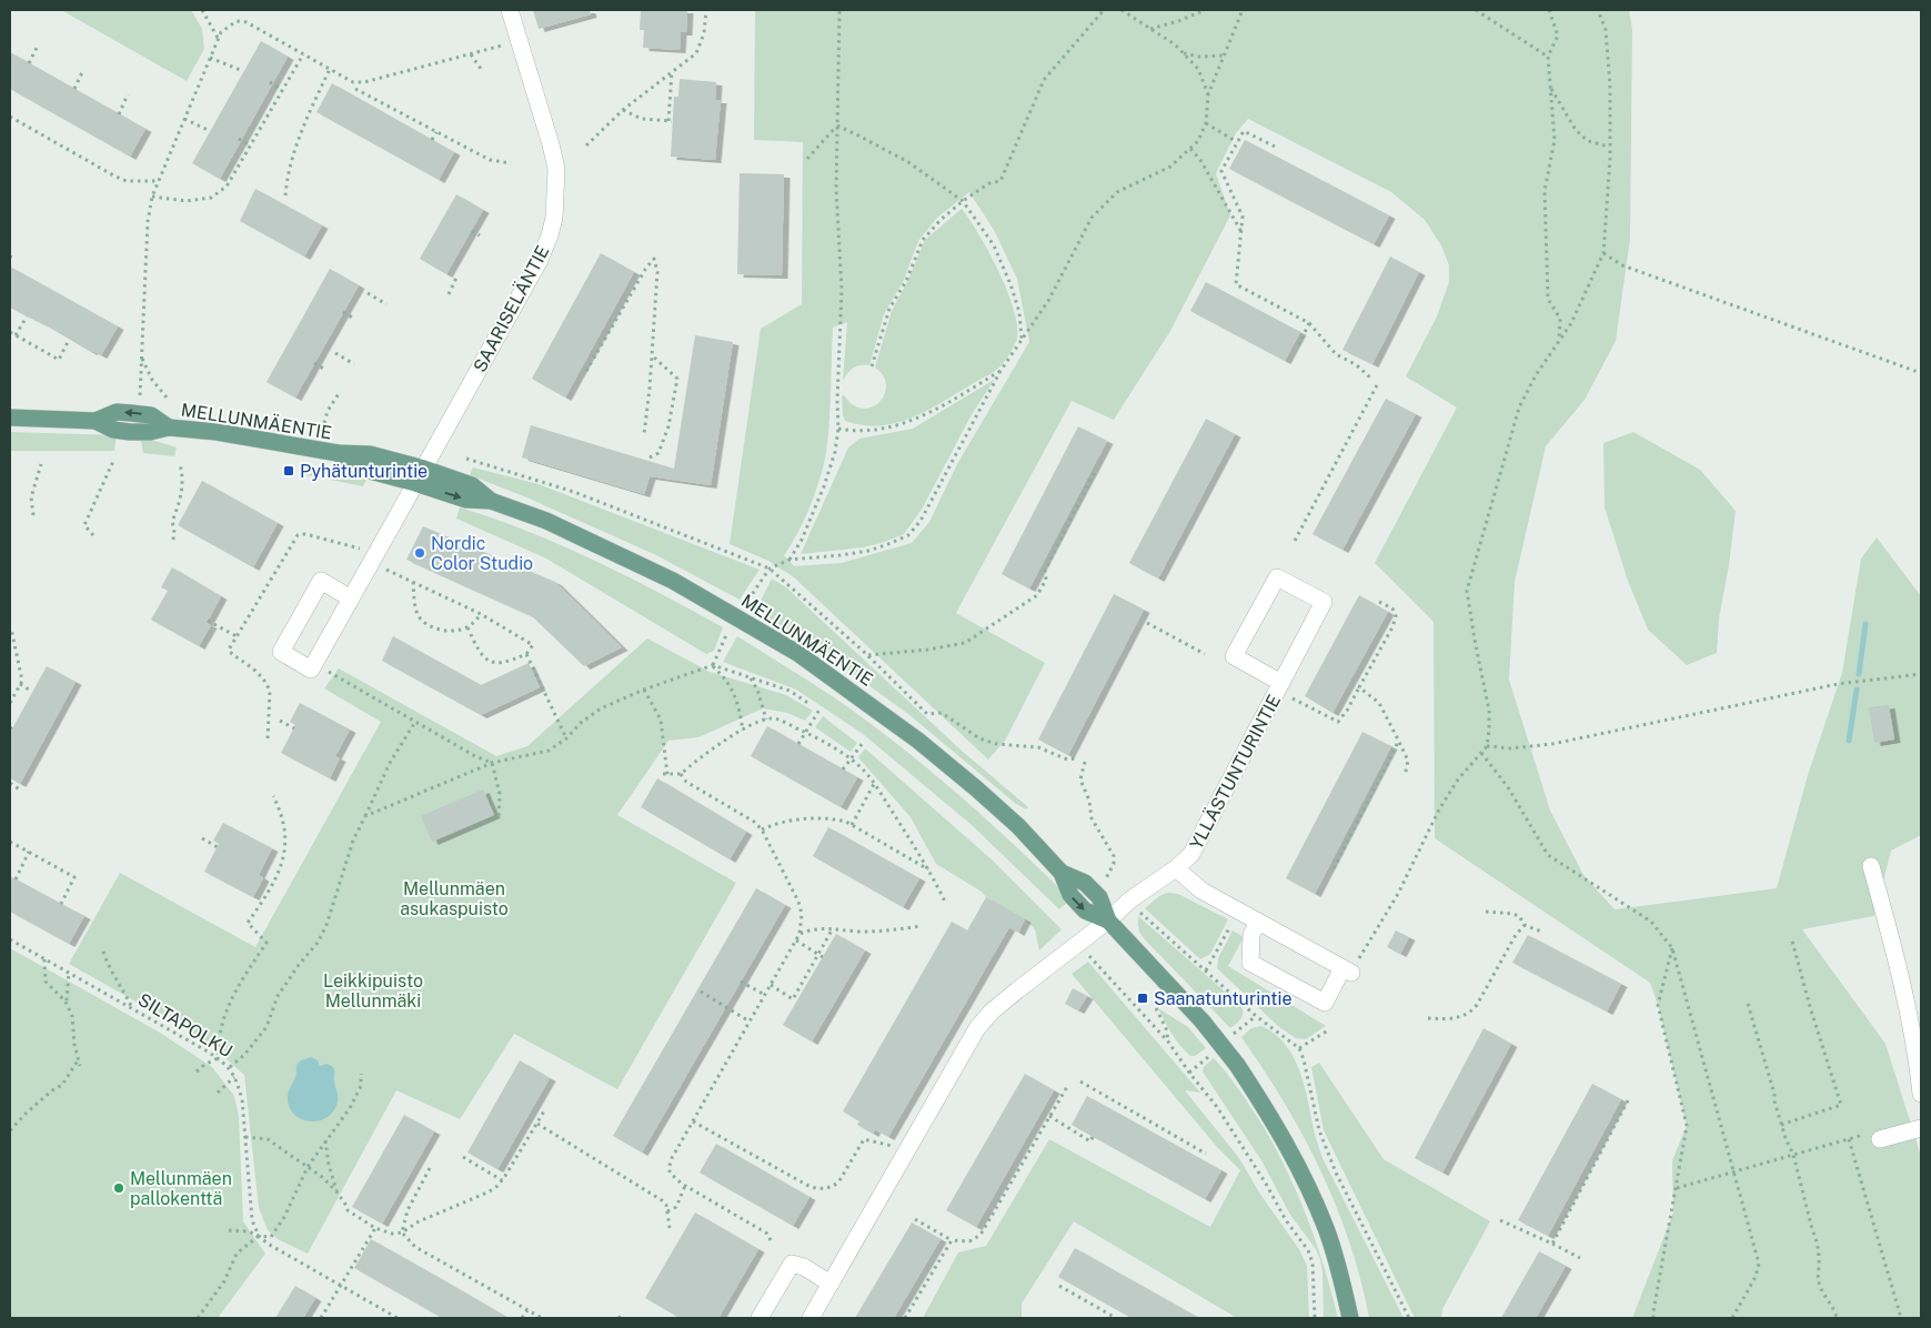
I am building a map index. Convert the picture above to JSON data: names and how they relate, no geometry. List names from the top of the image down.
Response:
{
  "streets": {
    "main road": ["MELLUNMÄENTIE"],
    "street": ["SAARISELÄNTIE", "YLLÄSTUNTURINTIE"],
    "path": ["SILTAPOLKU"]
  },
  "crossings": [
    ["SAARISELÄNTIE", "MELLUNMÄENTIE"],
    ["MELLUNMÄENTIE", "YLLÄSTUNTURINTIE"]
  ],
  "parks": ["Mellunmäen asukaspuisto", "Leikkipuisto Mellunmäki"],
  "places": {
    "transit": ["Pyhätunturintie", "Saanatunturintie"],
    "other": ["Nordic Color Studio", "Mellunmäen pallokenttä"]
  }
}
